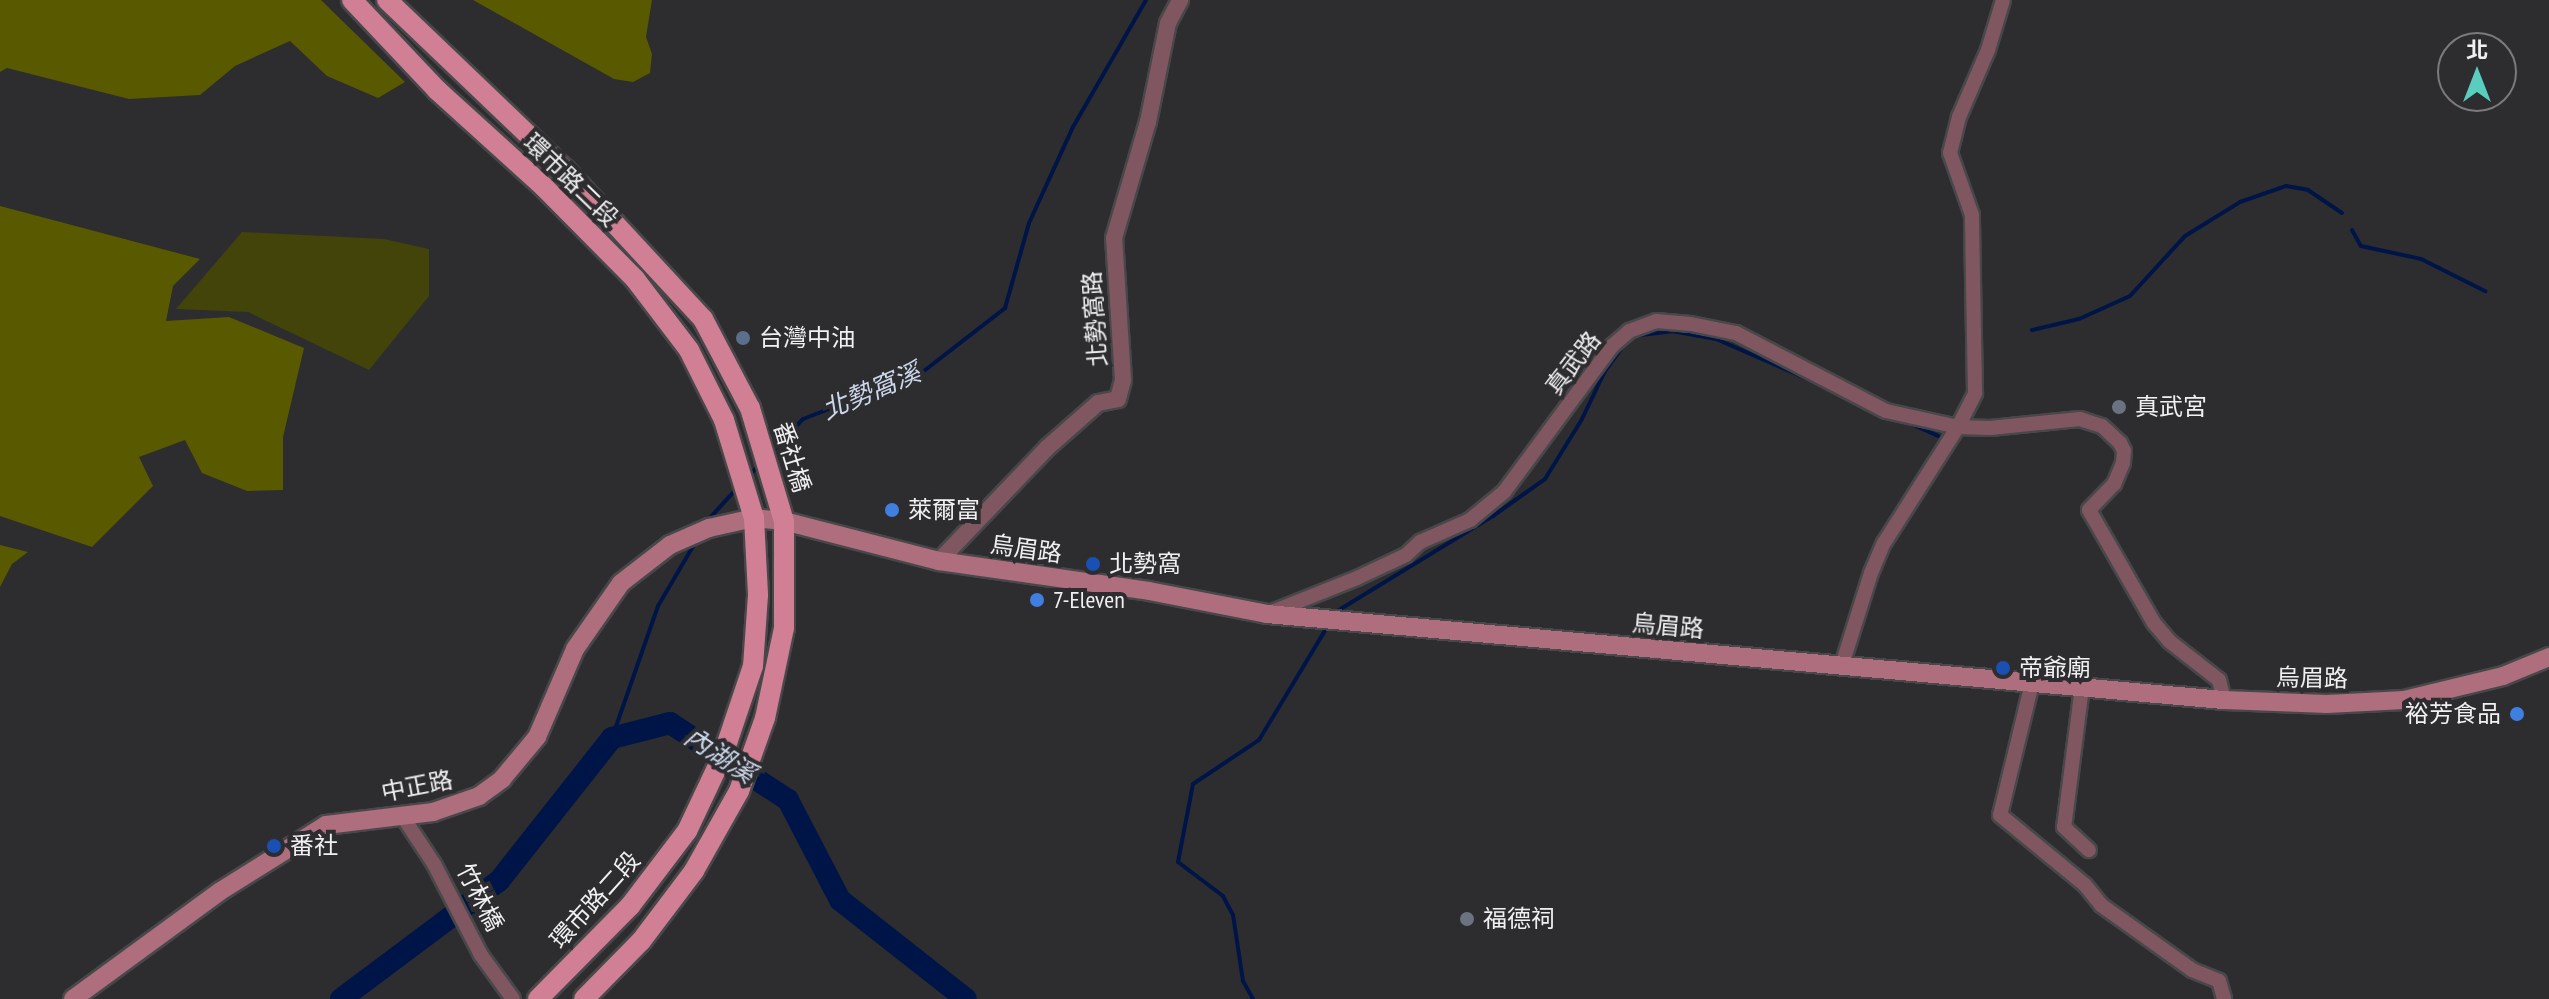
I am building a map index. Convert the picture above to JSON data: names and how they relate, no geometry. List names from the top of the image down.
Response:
{
  "streets": {
    "main road": [
      "環市路二段",
      "番社橋",
      "烏眉路",
      "中正路"
    ],
    "street": ["北勢窩路", "真武路", "竹林橋"]
  },
  "crossings": [
    ["環市路二段", "番社橋"],
    ["環市路二段", "中正路"],
    ["北勢窩路", "烏眉路"],
    ["真武路", "烏眉路"],
    ["番社橋", "烏眉路"],
    ["番社橋", "中正路"],
    ["烏眉路", "中正路"],
    ["中正路", "竹林橋"]
  ],
  "water": ["北勢窩溪", "內湖溪"],
  "places": [
    "台灣中油",
    "真武宮",
    "萊爾富",
    "北勢窩",
    "7-Eleven",
    "帝爺廟",
    "裕芳食品",
    "番社",
    "福德祠"
  ],
  "north": "top"
}
